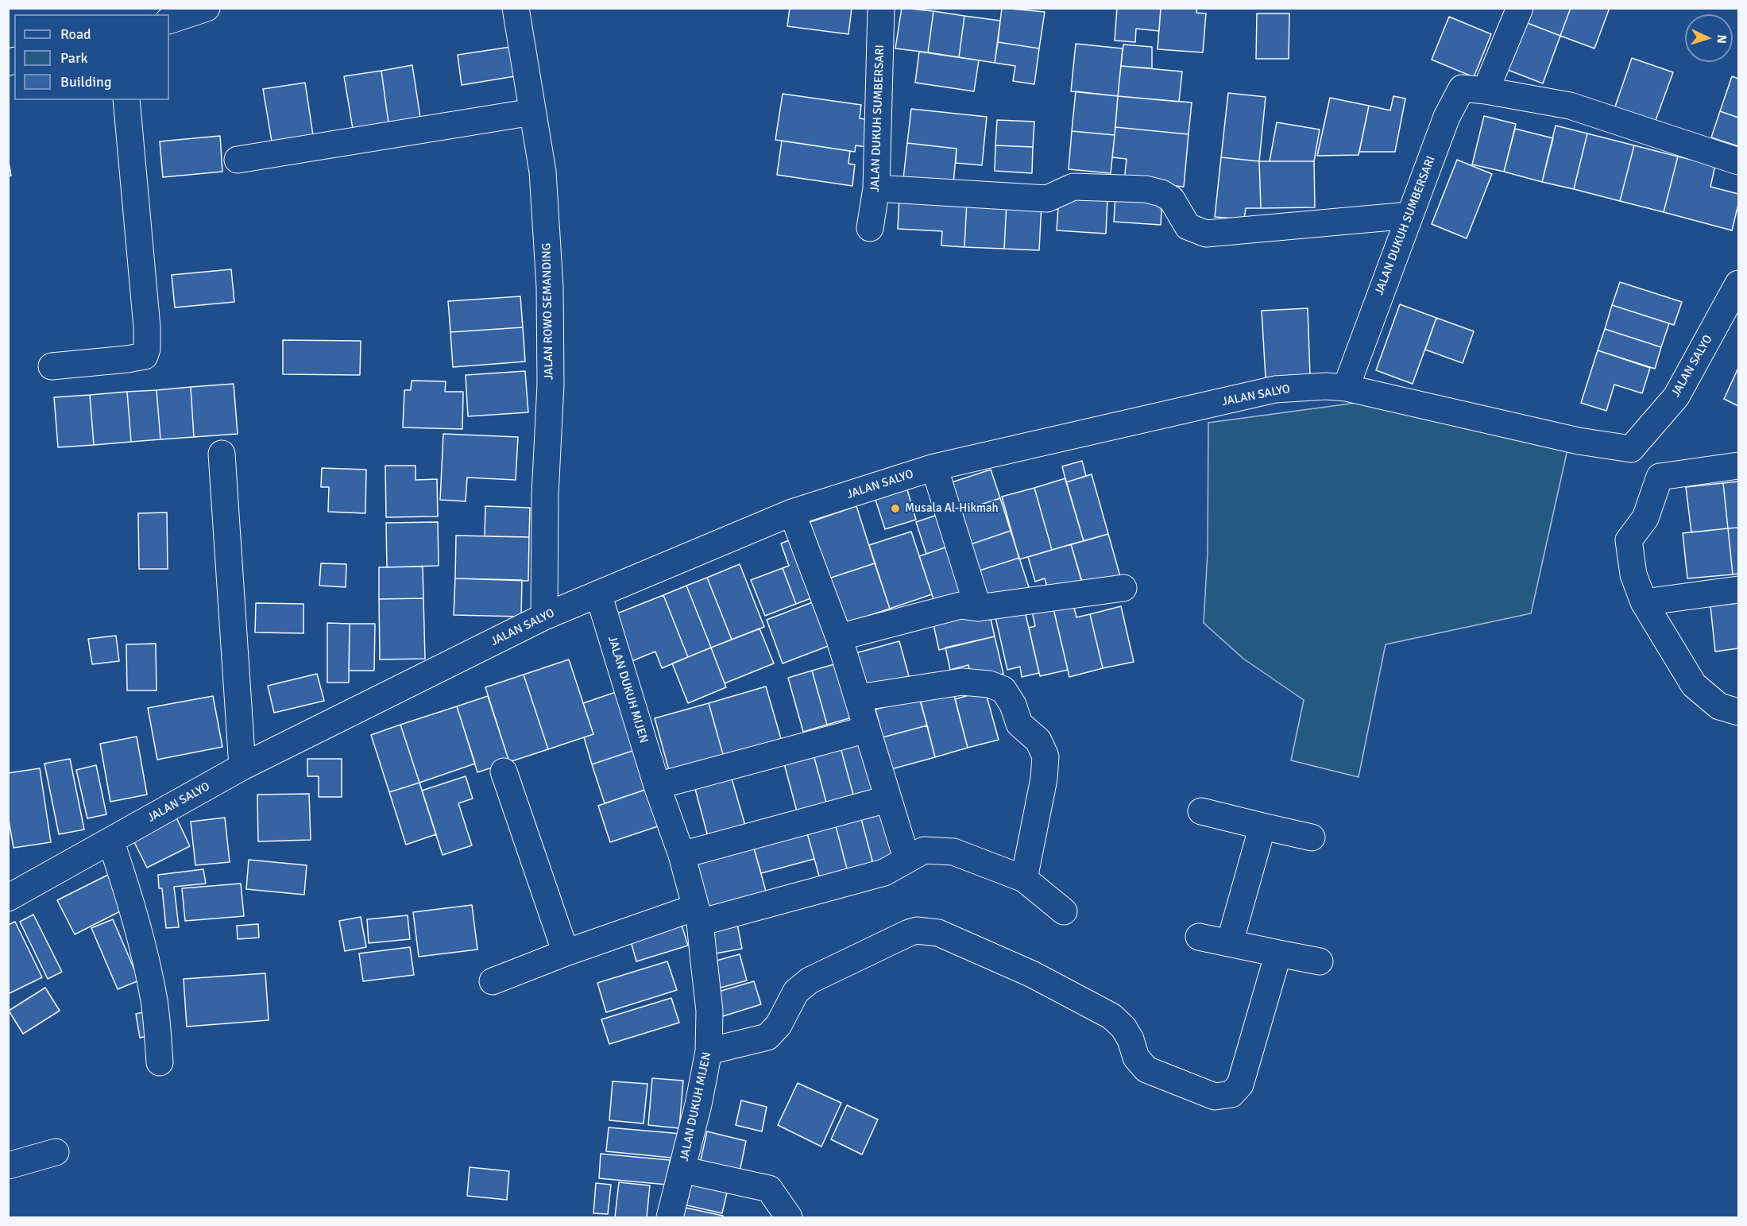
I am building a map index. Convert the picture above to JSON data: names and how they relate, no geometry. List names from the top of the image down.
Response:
{
  "streets": {
    "street": [
      "JALAN DUKUH SUMBERSARI",
      "JALAN ROWO SEMANDING",
      "JALAN SALYO",
      "JALAN DUKUH MIJEN"
    ]
  },
  "crossings": [
    ["JALAN DUKUH SUMBERSARI", "JALAN SALYO"],
    ["JALAN ROWO SEMANDING", "JALAN SALYO"],
    ["JALAN SALYO", "JALAN DUKUH MIJEN"]
  ],
  "places": ["Musala Al-Hikmah"],
  "legend": ["Road", "Park", "Building"],
  "north": "right"
}
